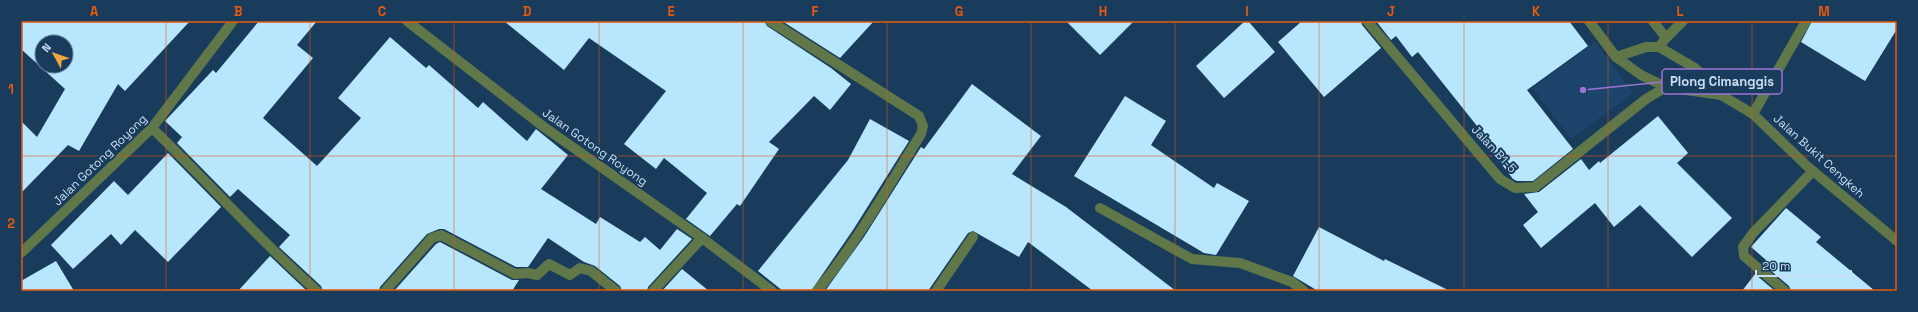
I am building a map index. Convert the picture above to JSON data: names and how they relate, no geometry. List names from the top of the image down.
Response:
{
  "streets": {
    "street": ["Jalan Gotong Royong", "Jalan B1-5", "Jalan Bukit Cengkeh"]
  },
  "crossings": [
    ["Jalan B1-5", "Jalan Bukit Cengkeh"]
  ],
  "places": ["Plong Cimanggis"],
  "scale_bar": "20 m",
  "north": "top left",
  "grid": {
    "columns": [
      "A",
      "B",
      "C",
      "D",
      "E",
      "F",
      "G",
      "H",
      "I",
      "J",
      "K",
      "L",
      "M"
    ],
    "rows": ["1", "2"]
  }
}
